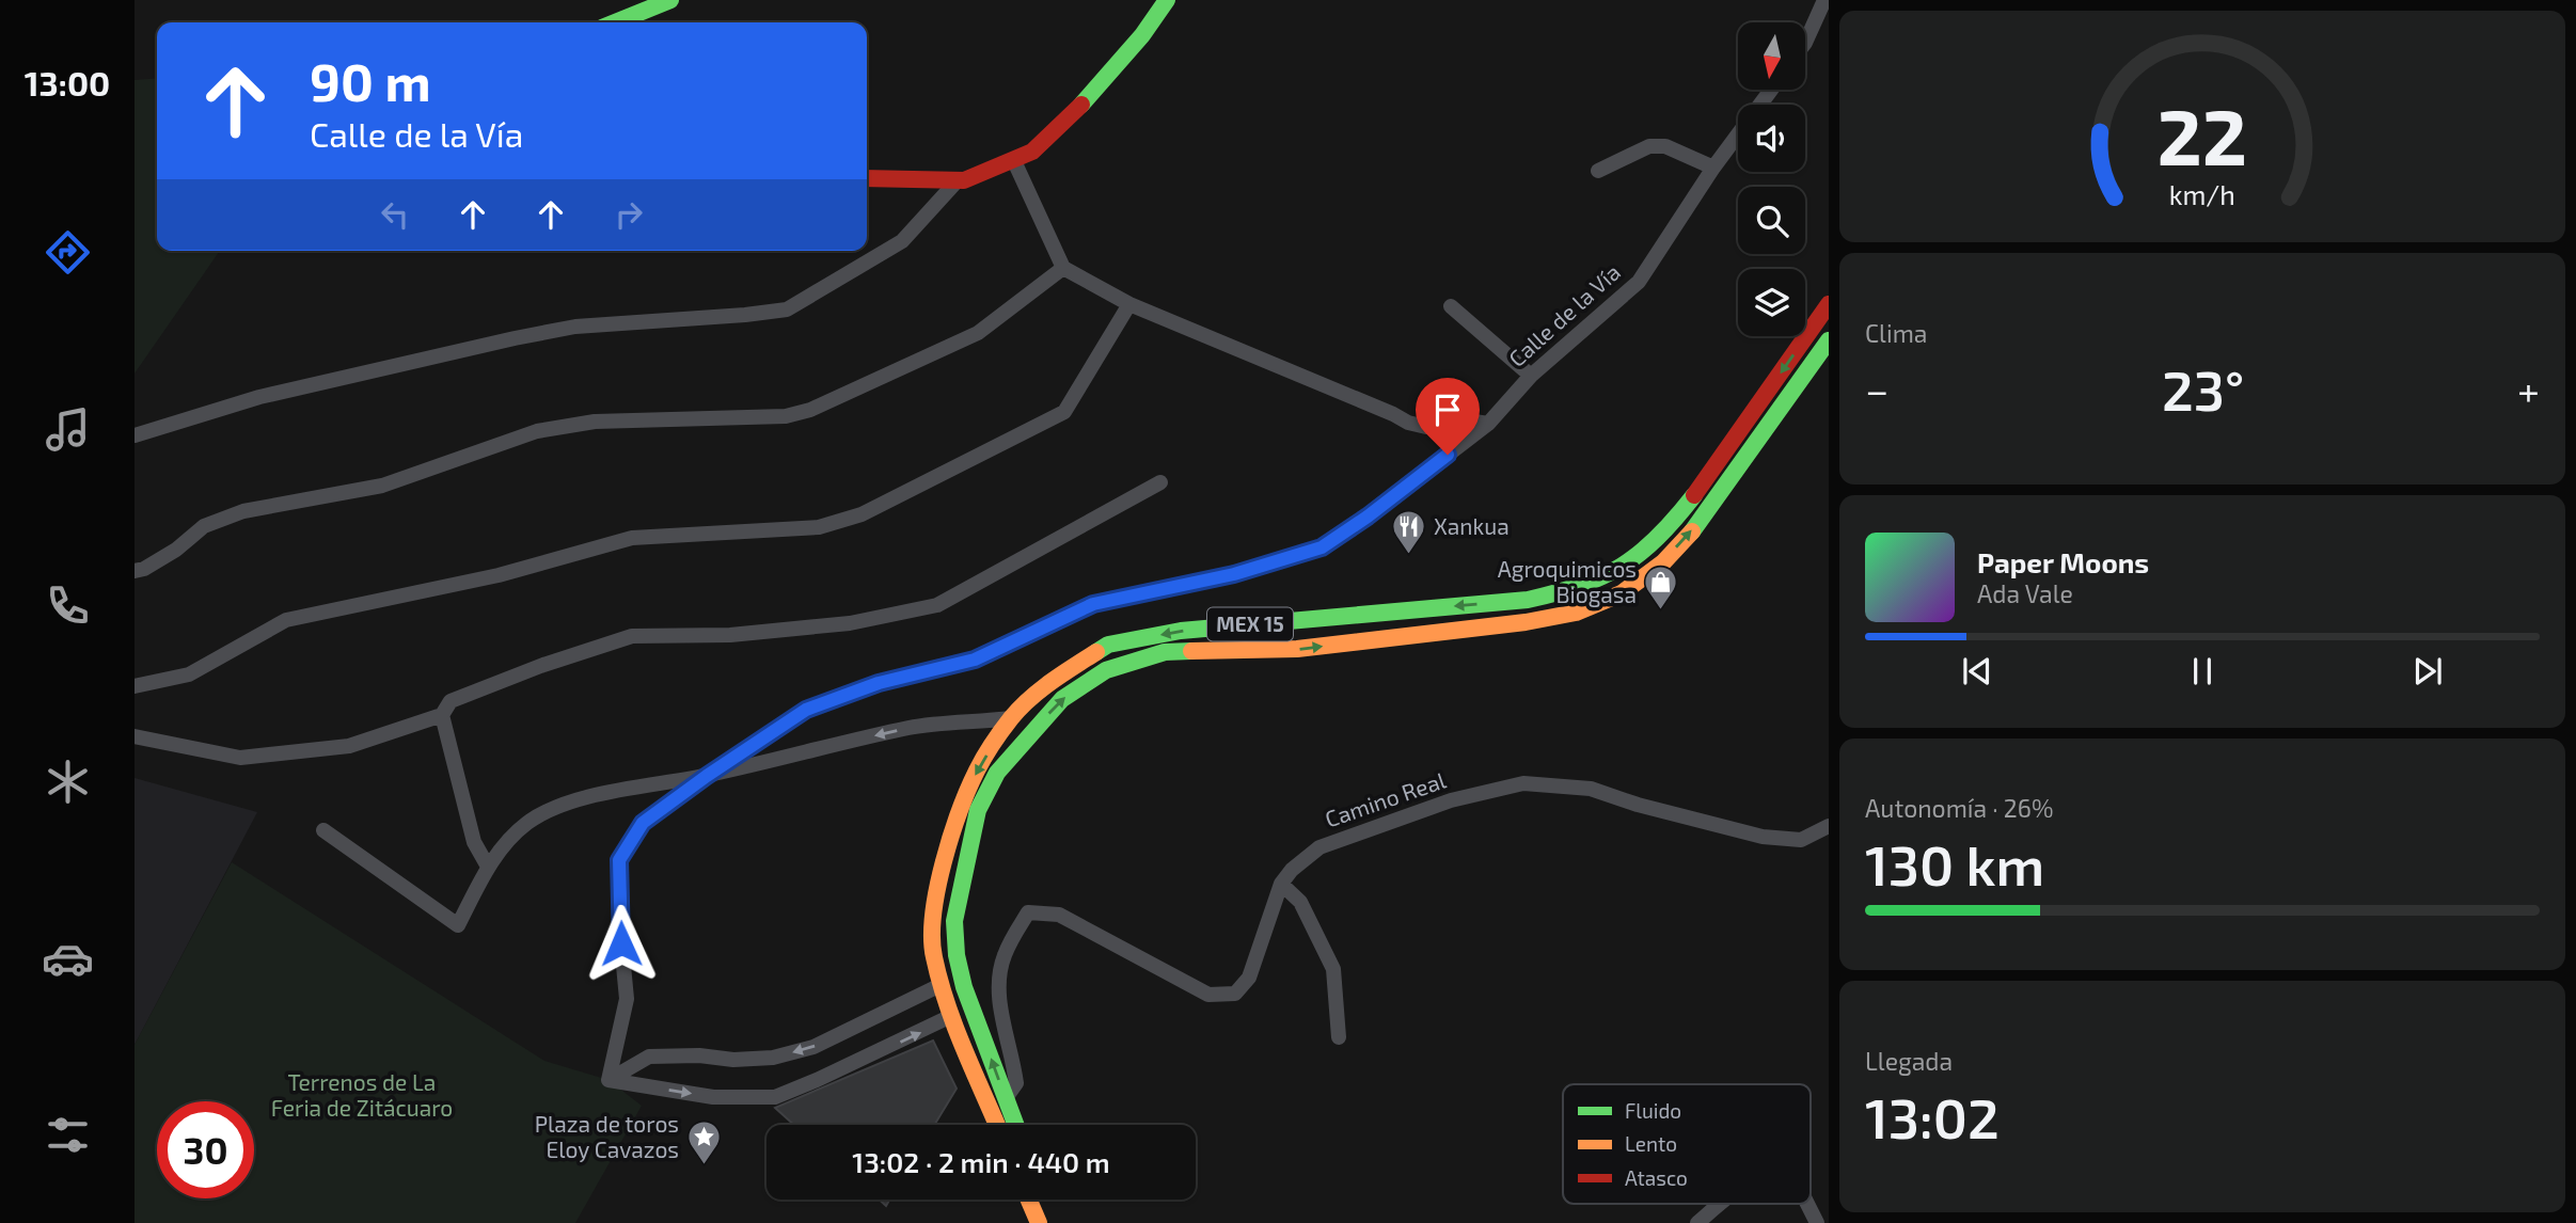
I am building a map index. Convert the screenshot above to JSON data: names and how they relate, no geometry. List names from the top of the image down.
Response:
{
  "streets": {
    "main road": ["MEX 15"],
    "street": ["Calle de la Vía", "Camino Real"]
  },
  "crossings": [
    ["MEX 15", "Camino Real"]
  ],
  "parks": ["Terrenos de La Feria de Zitácuaro"],
  "places": {
    "restaurant": ["Xankua"],
    "shop": ["Agroquimicos Biogasa"],
    "place": ["Plaza de toros Eloy Cavazos"]
  },
  "legend": ["Fluido", "Lento", "Atasco"],
  "north": "bottom",
  "page": {
    "tabs": "13:00",
    "turn": ["90 m", "Calle de la Vía"],
    "tile": [
      "Clima",
      ["Autonomía · 26%", "130 km"],
      ["Llegada", "13:02"]
    ],
    "heat": ["−", "23°", "+"],
    "song": ["Paper Moons", "Ada Vale"],
    "limit": "30",
    "trip": "13:02 · 2 min · 440 m",
    "gauge": ["22", "km/h"]
  }
}
